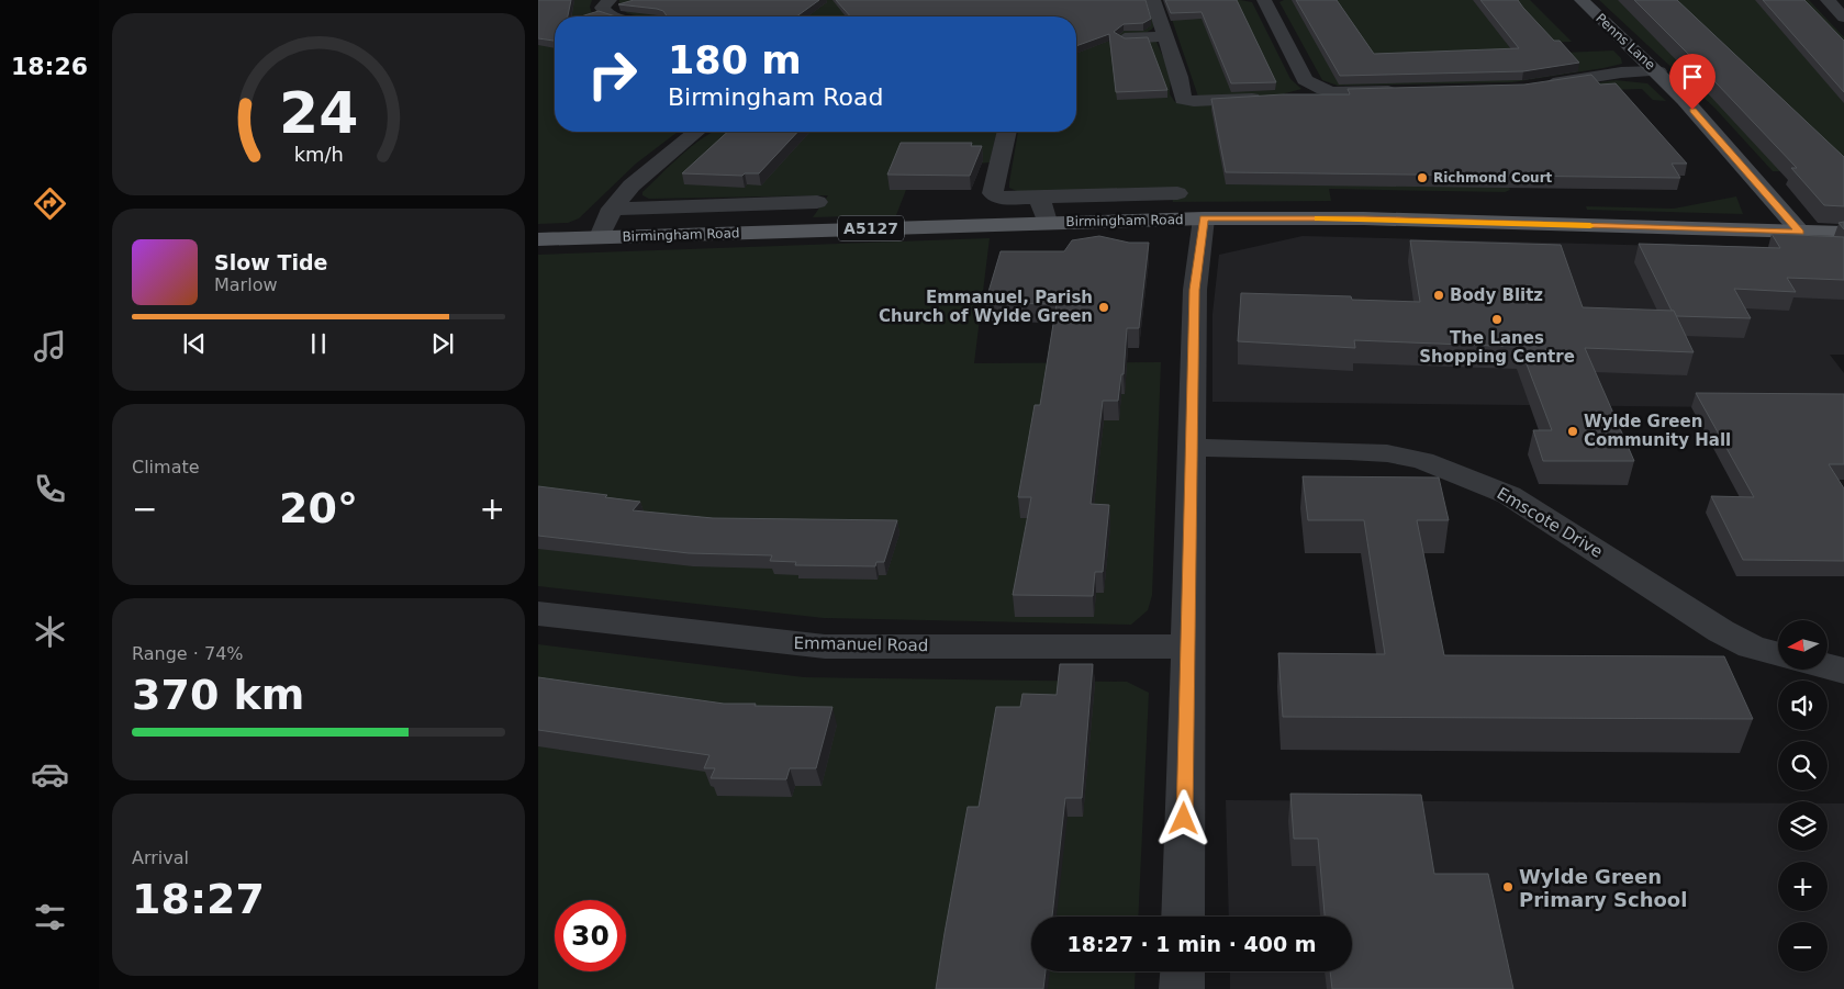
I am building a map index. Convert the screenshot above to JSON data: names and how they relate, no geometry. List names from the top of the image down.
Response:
{
  "streets": {
    "main road": ["Penns Lane", "Birmingham Road", "A5127"],
    "street": ["Emscote Drive", "Emmanuel Road"]
  },
  "crossings": [
    ["Penns Lane", "Birmingham Road"]
  ],
  "places": [
    "Richmond Court",
    "Body Blitz",
    "Emmanuel, Parish Church of Wylde Green",
    "The Lanes Shopping Centre",
    "Wylde Green Community Hall",
    "Wylde Green Primary School"
  ],
  "north": "left",
  "page": {
    "tabs": "18:26",
    "turn": ["180 m", "Birmingham Road"],
    "song": ["Slow Tide", "Marlow"],
    "tile": [
      "Climate",
      ["Range · 74%", "370 km"],
      ["Arrival", "18:27"]
    ],
    "heat": ["−", "20°", "+"],
    "map_buttons": ["+", "−"],
    "limit": "30",
    "trip": "18:27 · 1 min · 400 m",
    "gauge": ["24", "km/h"]
  }
}
